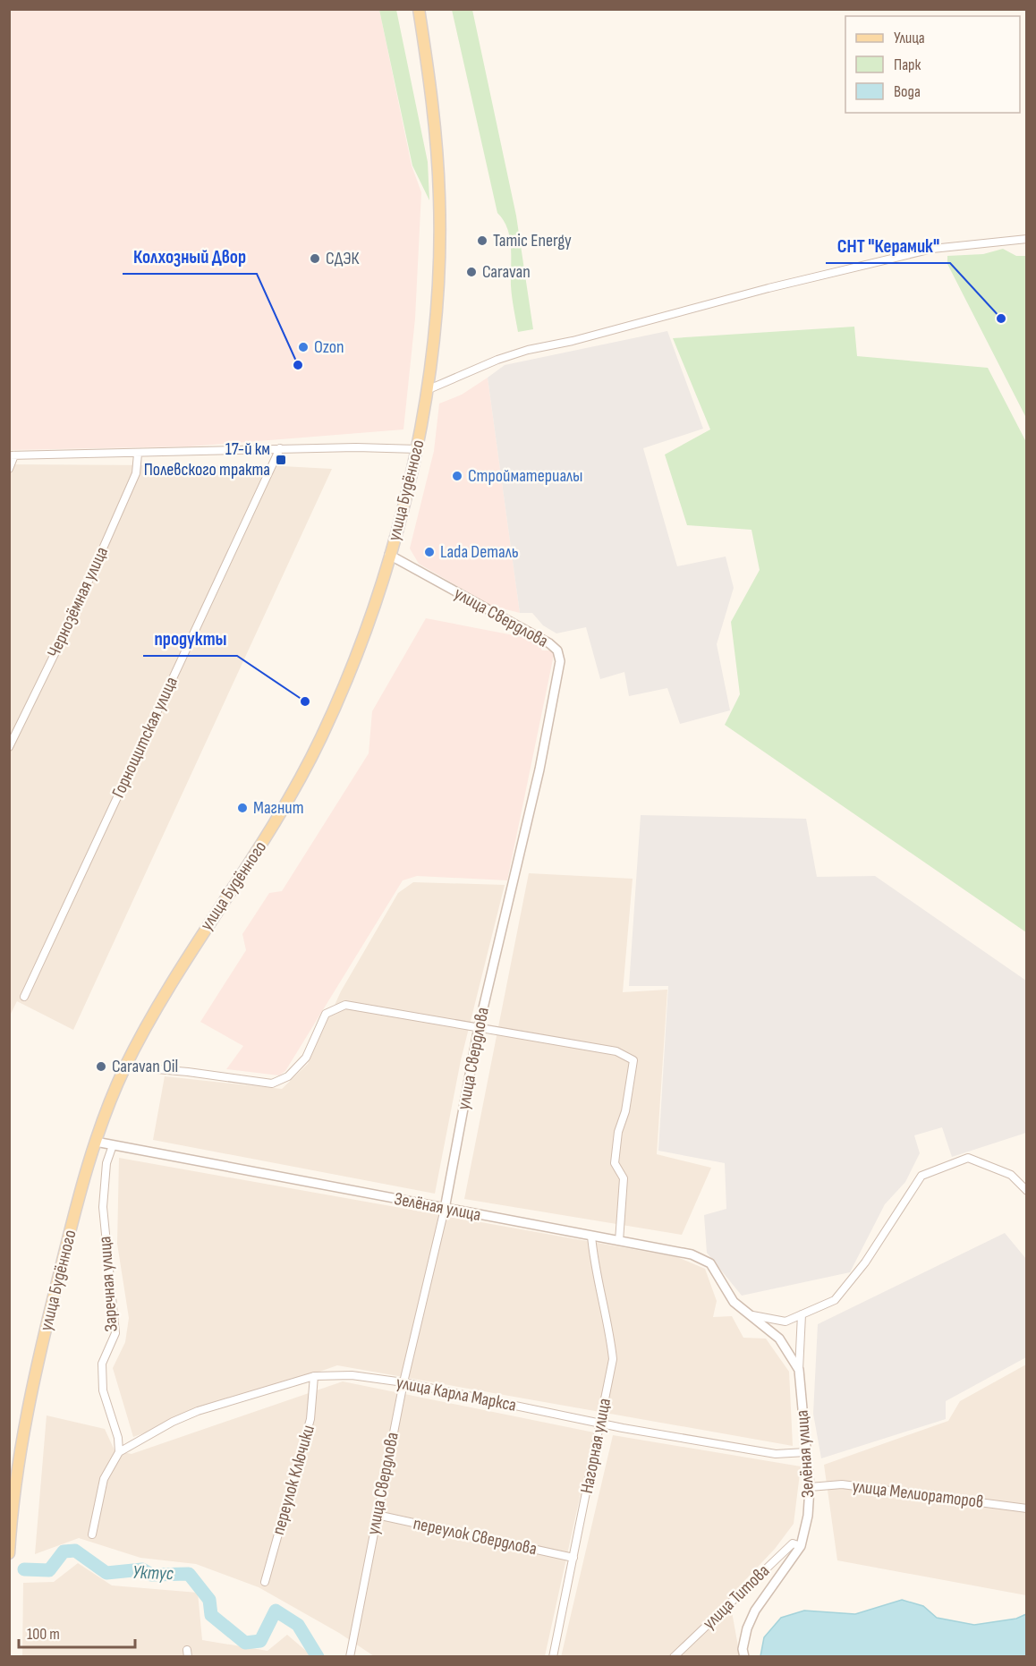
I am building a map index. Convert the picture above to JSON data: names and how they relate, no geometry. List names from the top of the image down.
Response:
{
  "streets": {
    "main road": ["улица Будённого"],
    "street": [
      "Чернозёмная улица",
      "улица Свердлова",
      "Горнощитская улица",
      "Зелёная улица",
      "Заречная улица",
      "улица Карла Маркса",
      "Нагорная улица",
      "переулок Ключики",
      "улица Мелиораторов",
      "переулок Свердлова",
      "улица Титова"
    ]
  },
  "crossings": [
    ["улица Будённого", "улица Свердлова"],
    ["улица Будённого", "Зелёная улица"],
    ["улица Свердлова", "Зелёная улица"],
    ["улица Свердлова", "улица Карла Маркса"],
    ["улица Свердлова", "переулок Свердлова"],
    ["Зелёная улица", "Заречная улица"],
    ["Зелёная улица", "улица Карла Маркса"],
    ["Зелёная улица", "Нагорная улица"],
    ["Зелёная улица", "улица Мелиораторов"],
    ["Зелёная улица", "улица Титова"],
    ["Заречная улица", "улица Карла Маркса"],
    ["улица Карла Маркса", "Нагорная улица"],
    ["улица Карла Маркса", "переулок Ключики"],
    ["Нагорная улица", "переулок Свердлова"]
  ],
  "water": ["Уктус"],
  "places": {
    "other": [
      "Tamic Еnergy",
      "СДЭК",
      "Caravan",
      "СНТ \"Керамик\"",
      "Ozon",
      "Колхозный Двор",
      "Стройматериалы",
      "Lada Dеталь",
      "продукты",
      "Магнит",
      "Caravan Oil"
    ],
    "transit": ["17-й км Полевского тракта"]
  },
  "legend": ["Улица", "Парк", "Вода"],
  "scale_bar": "100 m"
}
